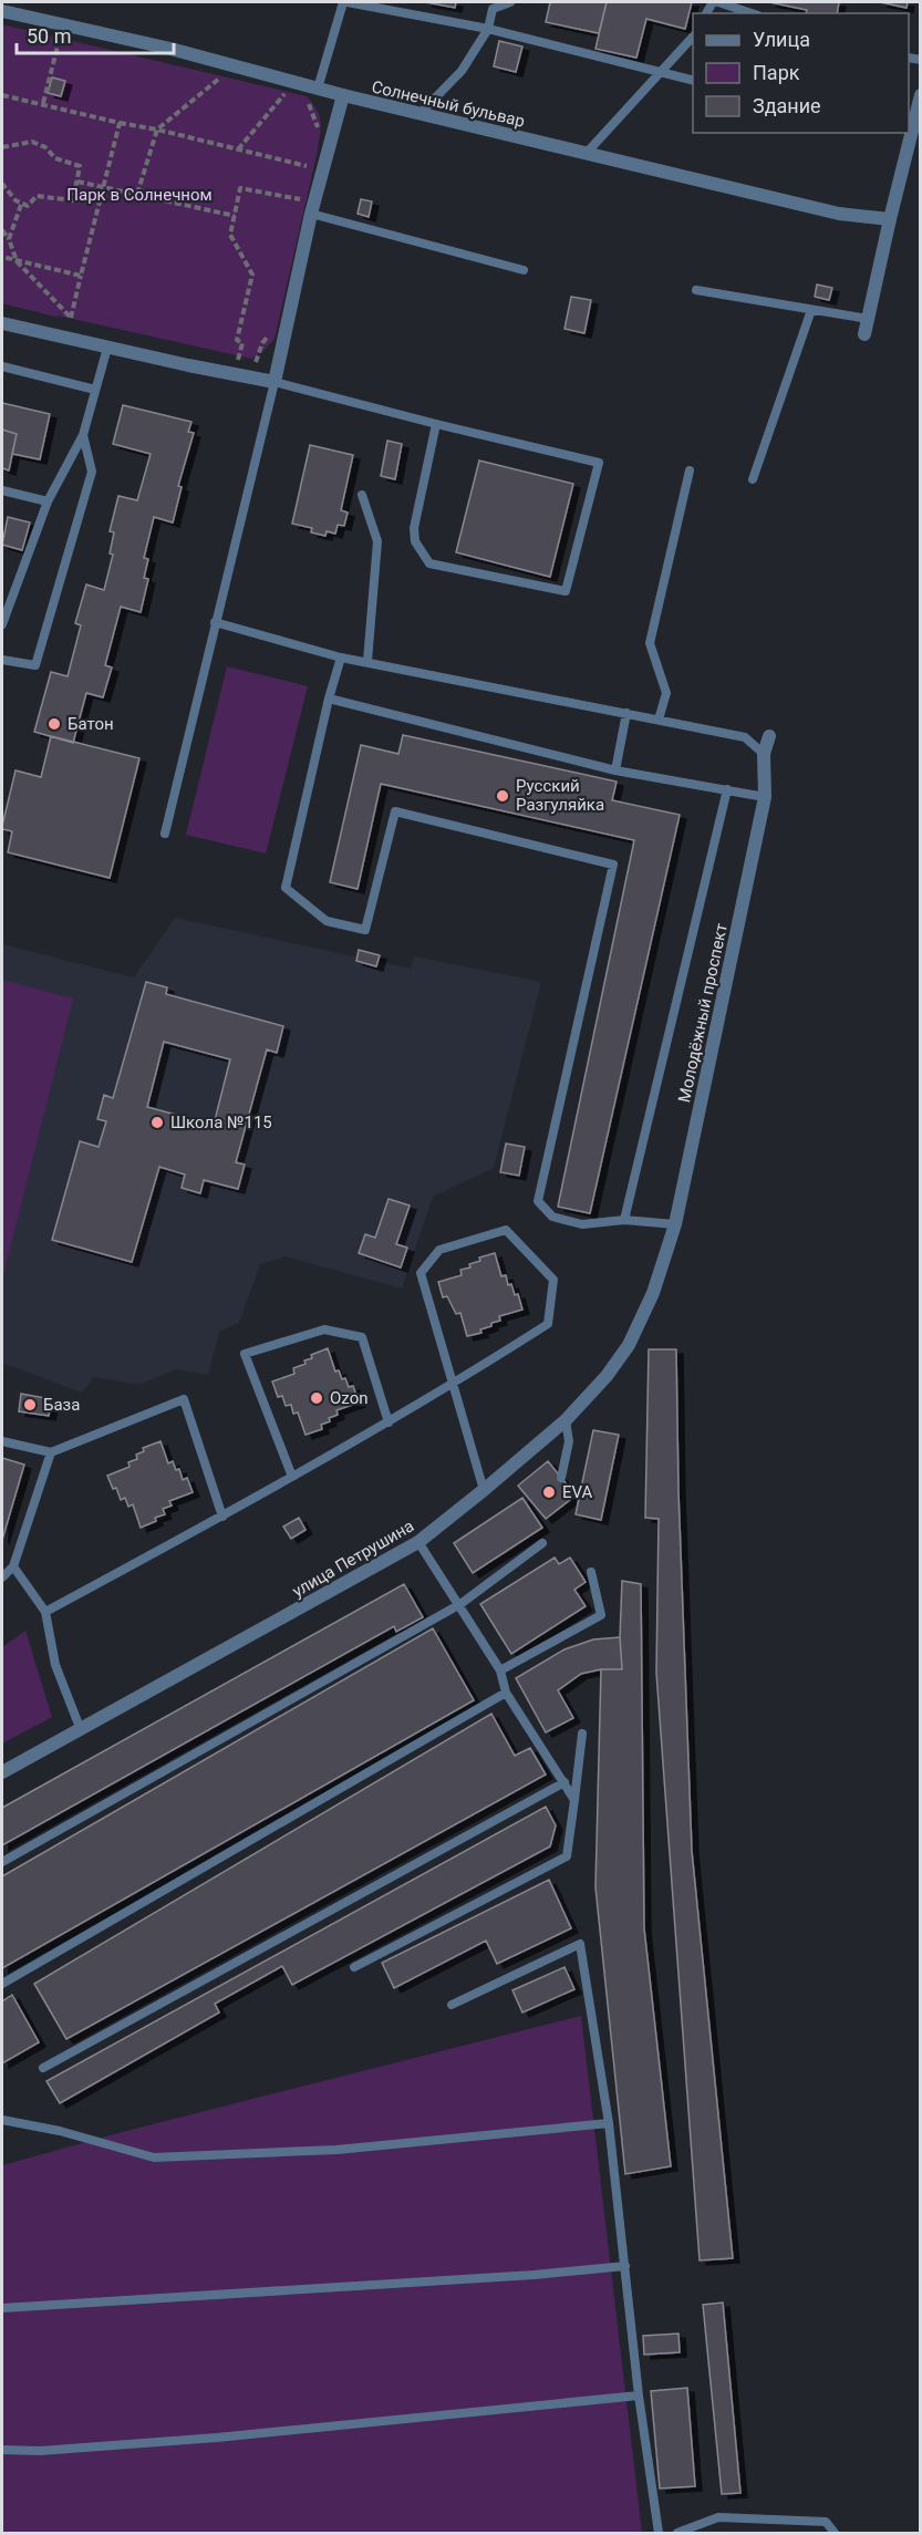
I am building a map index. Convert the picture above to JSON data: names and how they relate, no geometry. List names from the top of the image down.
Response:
{
  "streets": {
    "street": ["Солнечный бульвар", "Молодёжный проспект", "улица Петрушина"]
  },
  "crossings": [
    ["Молодёжный проспект", "улица Петрушина"]
  ],
  "parks": ["Парк в Солнечном"],
  "places": [
    "Батон",
    "Русский Разгуляйка",
    "Школа №115",
    "Ozon",
    "База",
    "EVA"
  ],
  "legend": ["Улица", "Парк", "Здание"],
  "scale_bar": "50 m"
}
